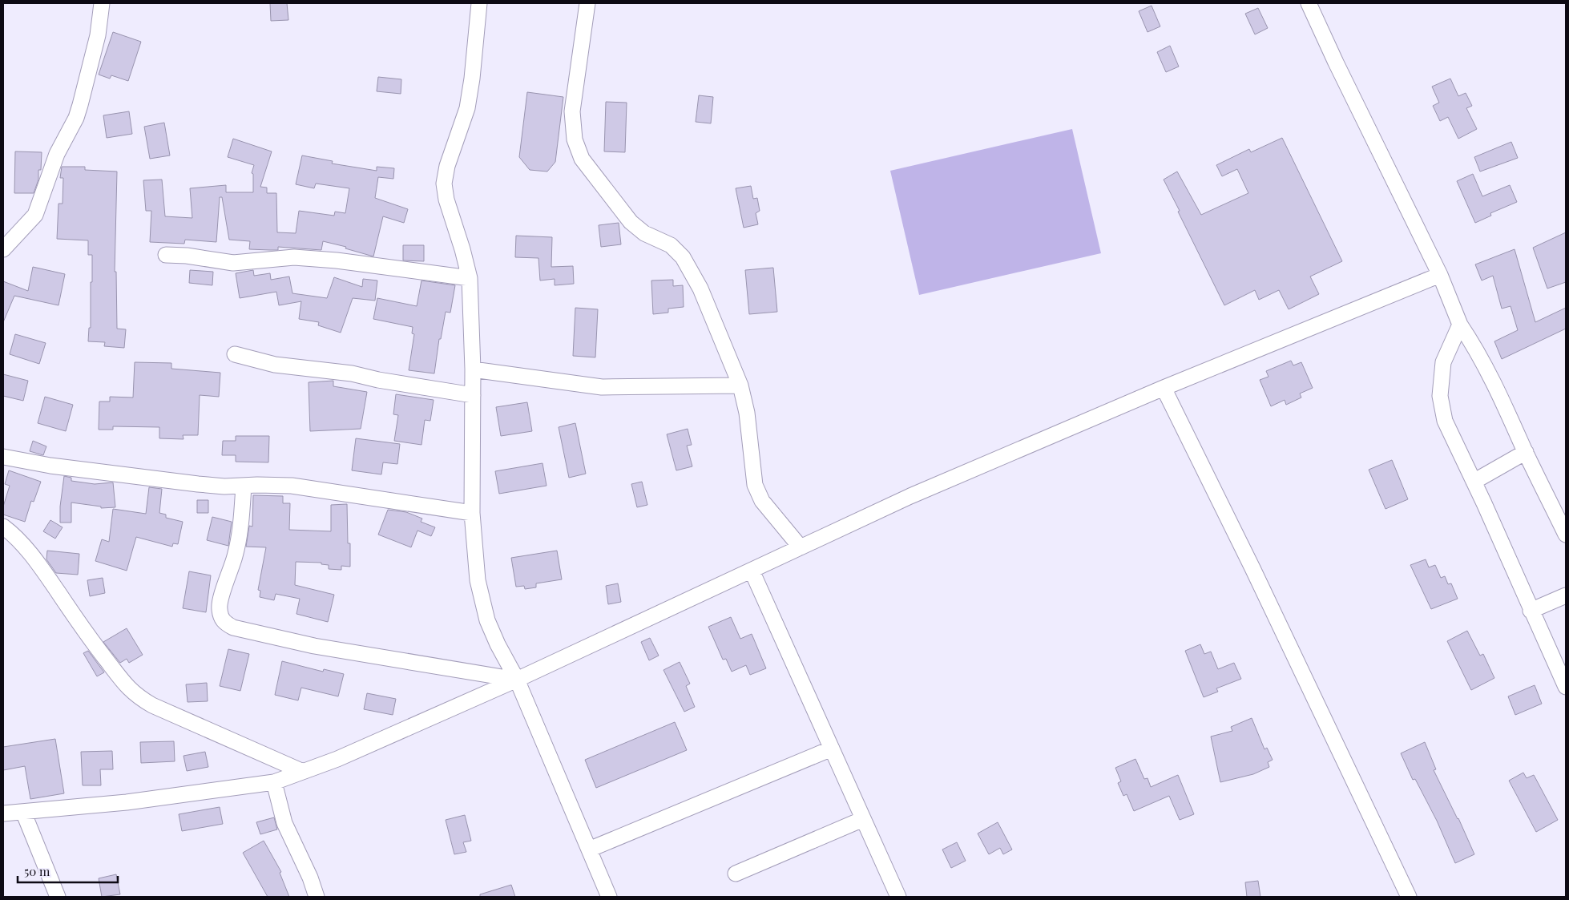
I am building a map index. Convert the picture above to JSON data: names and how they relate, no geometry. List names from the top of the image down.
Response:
{
  "scale_bar": "50 m"
}
